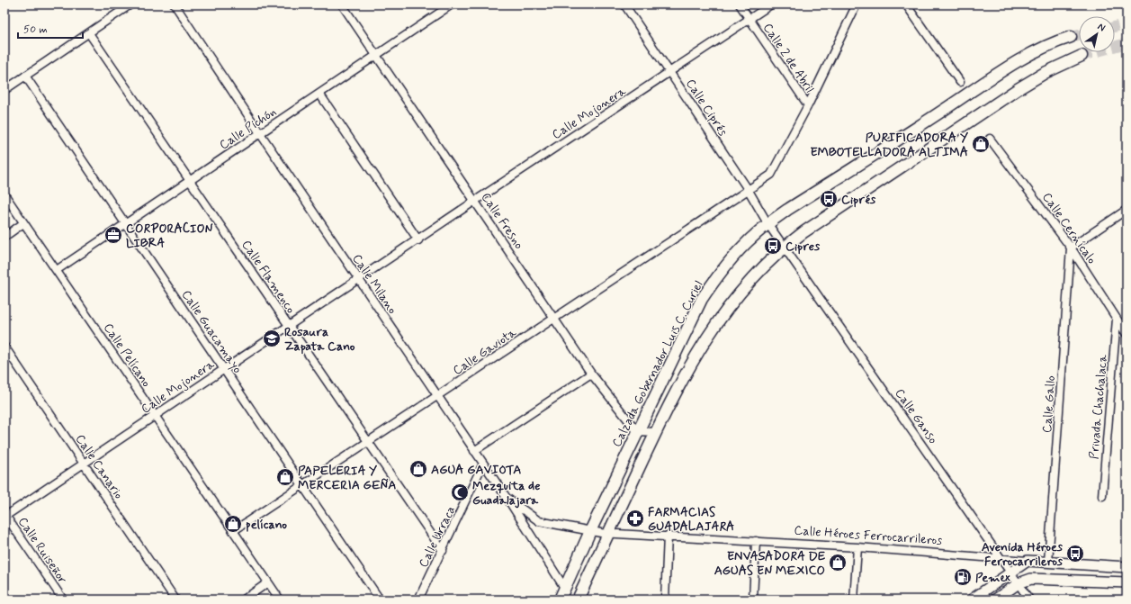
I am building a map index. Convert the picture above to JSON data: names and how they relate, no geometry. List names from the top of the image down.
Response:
{
  "streets": {
    "main road": ["Calzada Gobernador Luis C. Curiel", "Calle Héroes Ferrocarrileros"],
    "street": [
      "Calle 2 de Abril",
      "Calle Ciprés",
      "Calle Mojonera",
      "Calle Pichón",
      "Calle Fresno",
      "Calle Cernícalo",
      "Calle Flamenco",
      "Calle Milano",
      "Calle Guacamayo",
      "Calle Gaviota",
      "Calle Pelícano",
      "Calle Gallo",
      "Privada Chachalaca",
      "Calle Ganso",
      "Calle Canario",
      "Calle Urraca",
      "Calle Ruiseñor"
    ]
  },
  "crossings": [
    ["Calle 2 de Abril", "Calle Mojonera"],
    ["Calle 2 de Abril", "Calle Gaviota"],
    ["Calle Ciprés", "Calle Mojonera"],
    ["Calle Ciprés", "Calle Gaviota"],
    ["Calle Ciprés", "Calzada Gobernador Luis C. Curiel"],
    ["Calle Ciprés", "Calle Ganso"],
    ["Calle Mojonera", "Calle Fresno"],
    ["Calle Mojonera", "Calle Flamenco"],
    ["Calle Mojonera", "Calle Milano"],
    ["Calle Mojonera", "Calle Guacamayo"],
    ["Calle Mojonera", "Calle Pelícano"],
    ["Calle Mojonera", "Calle Canario"],
    ["Calle Mojonera", "Calle Ruiseñor"],
    ["Calle Pichón", "Calle Fresno"],
    ["Calle Pichón", "Calle Flamenco"],
    ["Calle Pichón", "Calle Milano"],
    ["Calle Pichón", "Calle Guacamayo"],
    ["Calle Pichón", "Calle Pelícano"],
    ["Calle Fresno", "Calle Gaviota"],
    ["Calle Fresno", "Calzada Gobernador Luis C. Curiel"],
    ["Calle Cernícalo", "Calle Gallo"],
    ["Calle Cernícalo", "Privada Chachalaca"],
    ["Calle Flamenco", "Calle Gaviota"],
    ["Calle Flamenco", "Calle Urraca"],
    ["Calle Milano", "Calle Gaviota"],
    ["Calle Milano", "Calzada Gobernador Luis C. Curiel"],
    ["Calle Milano", "Calle Héroes Ferrocarrileros"],
    ["Calle Milano", "Calle Urraca"],
    ["Calle Guacamayo", "Calle Gaviota"],
    ["Calle Gaviota", "Calle Pelícano"],
    ["Calzada Gobernador Luis C. Curiel", "Calle Ganso"],
    ["Calle Gallo", "Calle Héroes Ferrocarrileros"],
    ["Calle Ganso", "Calle Héroes Ferrocarrileros"]
  ],
  "places": {
    "shop": [
      "PURIFICADORA Y EMBOTELLADORA ALTIMA",
      "AGUA GAVIOTA",
      "PAPELERIA Y MERCERIA GEÑA",
      "pelícano",
      "ENVASADORA DE AGUAS EN MEXICO"
    ],
    "bus stop": ["Ciprés", "Cipres", "Avenida Héroes Ferrocarrileros"],
    "office": ["CORPORACION LIBRA"],
    "school or university": ["Rosaura Zapata Cano"],
    "mosque": ["Mezquita de Guadalajara"],
    "pharmacy": ["FARMACIAS GUADALAJARA"],
    "fuel station": ["Pemex"]
  },
  "scale_bar": "50 m",
  "north": "top right"
}
